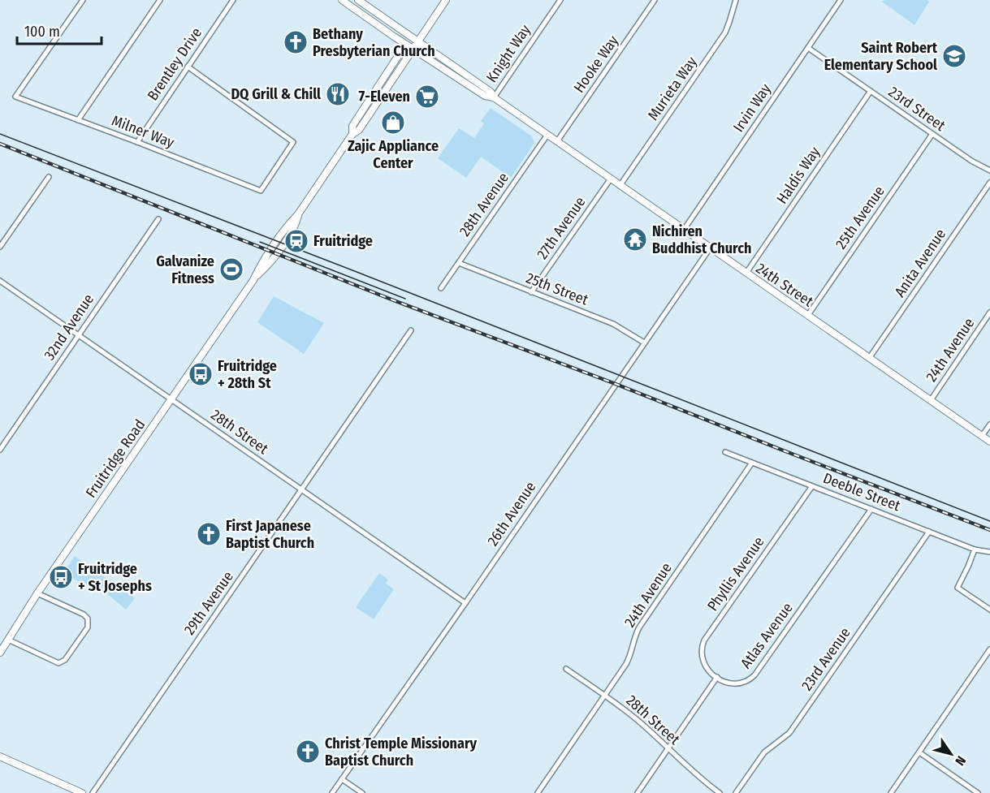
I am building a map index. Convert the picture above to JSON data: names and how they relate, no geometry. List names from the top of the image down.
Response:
{
  "streets": {
    "street": [
      "Knight Way",
      "Brentley Drive",
      "Hooke Way",
      "Murieta Way",
      "Irvin Way",
      "23rd Street",
      "Milner Way",
      "Haldis Way",
      "28th Avenue",
      "25th Avenue",
      "27th Avenue",
      "Anita Avenue",
      "24th Street",
      "25th Street",
      "32nd Avenue",
      "24th Avenue",
      "28th Street",
      "Fruitridge Road",
      "Deeble Street",
      "26th Avenue",
      "Phyllis Avenue",
      "29th Avenue",
      "Atlas Avenue",
      "23rd Avenue"
    ]
  },
  "crossings": [
    ["Knight Way", "24th Street"],
    ["Brentley Drive", "Milner Way"],
    ["Hooke Way", "24th Street"],
    ["Murieta Way", "24th Street"],
    ["Irvin Way", "23rd Street"],
    ["Irvin Way", "24th Street"],
    ["23rd Street", "Haldis Way"],
    ["23rd Street", "25th Avenue"],
    ["Haldis Way", "24th Street"],
    ["28th Avenue", "24th Street"],
    ["28th Avenue", "25th Street"],
    ["25th Avenue", "24th Street"],
    ["27th Avenue", "24th Street"],
    ["27th Avenue", "25th Street"],
    ["Anita Avenue", "24th Street"],
    ["24th Street", "24th Avenue"],
    ["24th Street", "Fruitridge Road"],
    ["24th Street", "26th Avenue"],
    ["25th Street", "26th Avenue"],
    ["32nd Avenue", "28th Street"],
    ["24th Avenue", "28th Street"],
    ["24th Avenue", "Deeble Street"],
    ["28th Street", "Fruitridge Road"],
    ["28th Street", "26th Avenue"],
    ["28th Street", "29th Avenue"],
    ["Deeble Street", "Phyllis Avenue"],
    ["Deeble Street", "Atlas Avenue"],
    ["Deeble Street", "23rd Avenue"],
    ["Phyllis Avenue", "Atlas Avenue"]
  ],
  "places": {
    "church": ["Bethany Presbyterian Church", "First Japanese Baptist Church", "Christ Temple Missionary Baptist Church"],
    "school or university": ["Saint Robert Elementary School"],
    "restaurant": ["DQ Grill & Chill"],
    "supermarket": ["7-Eleven"],
    "shop": ["Zajic Appliance Center"],
    "temple": ["Nichiren Buddhist Church"],
    "station": ["Fruitridge"],
    "sports": ["Galvanize Fitness"],
    "bus stop": ["Fruitridge + 28th St", "Fruitridge + St Josephs"]
  },
  "scale_bar": "100 m",
  "north": "bottom right"
}
